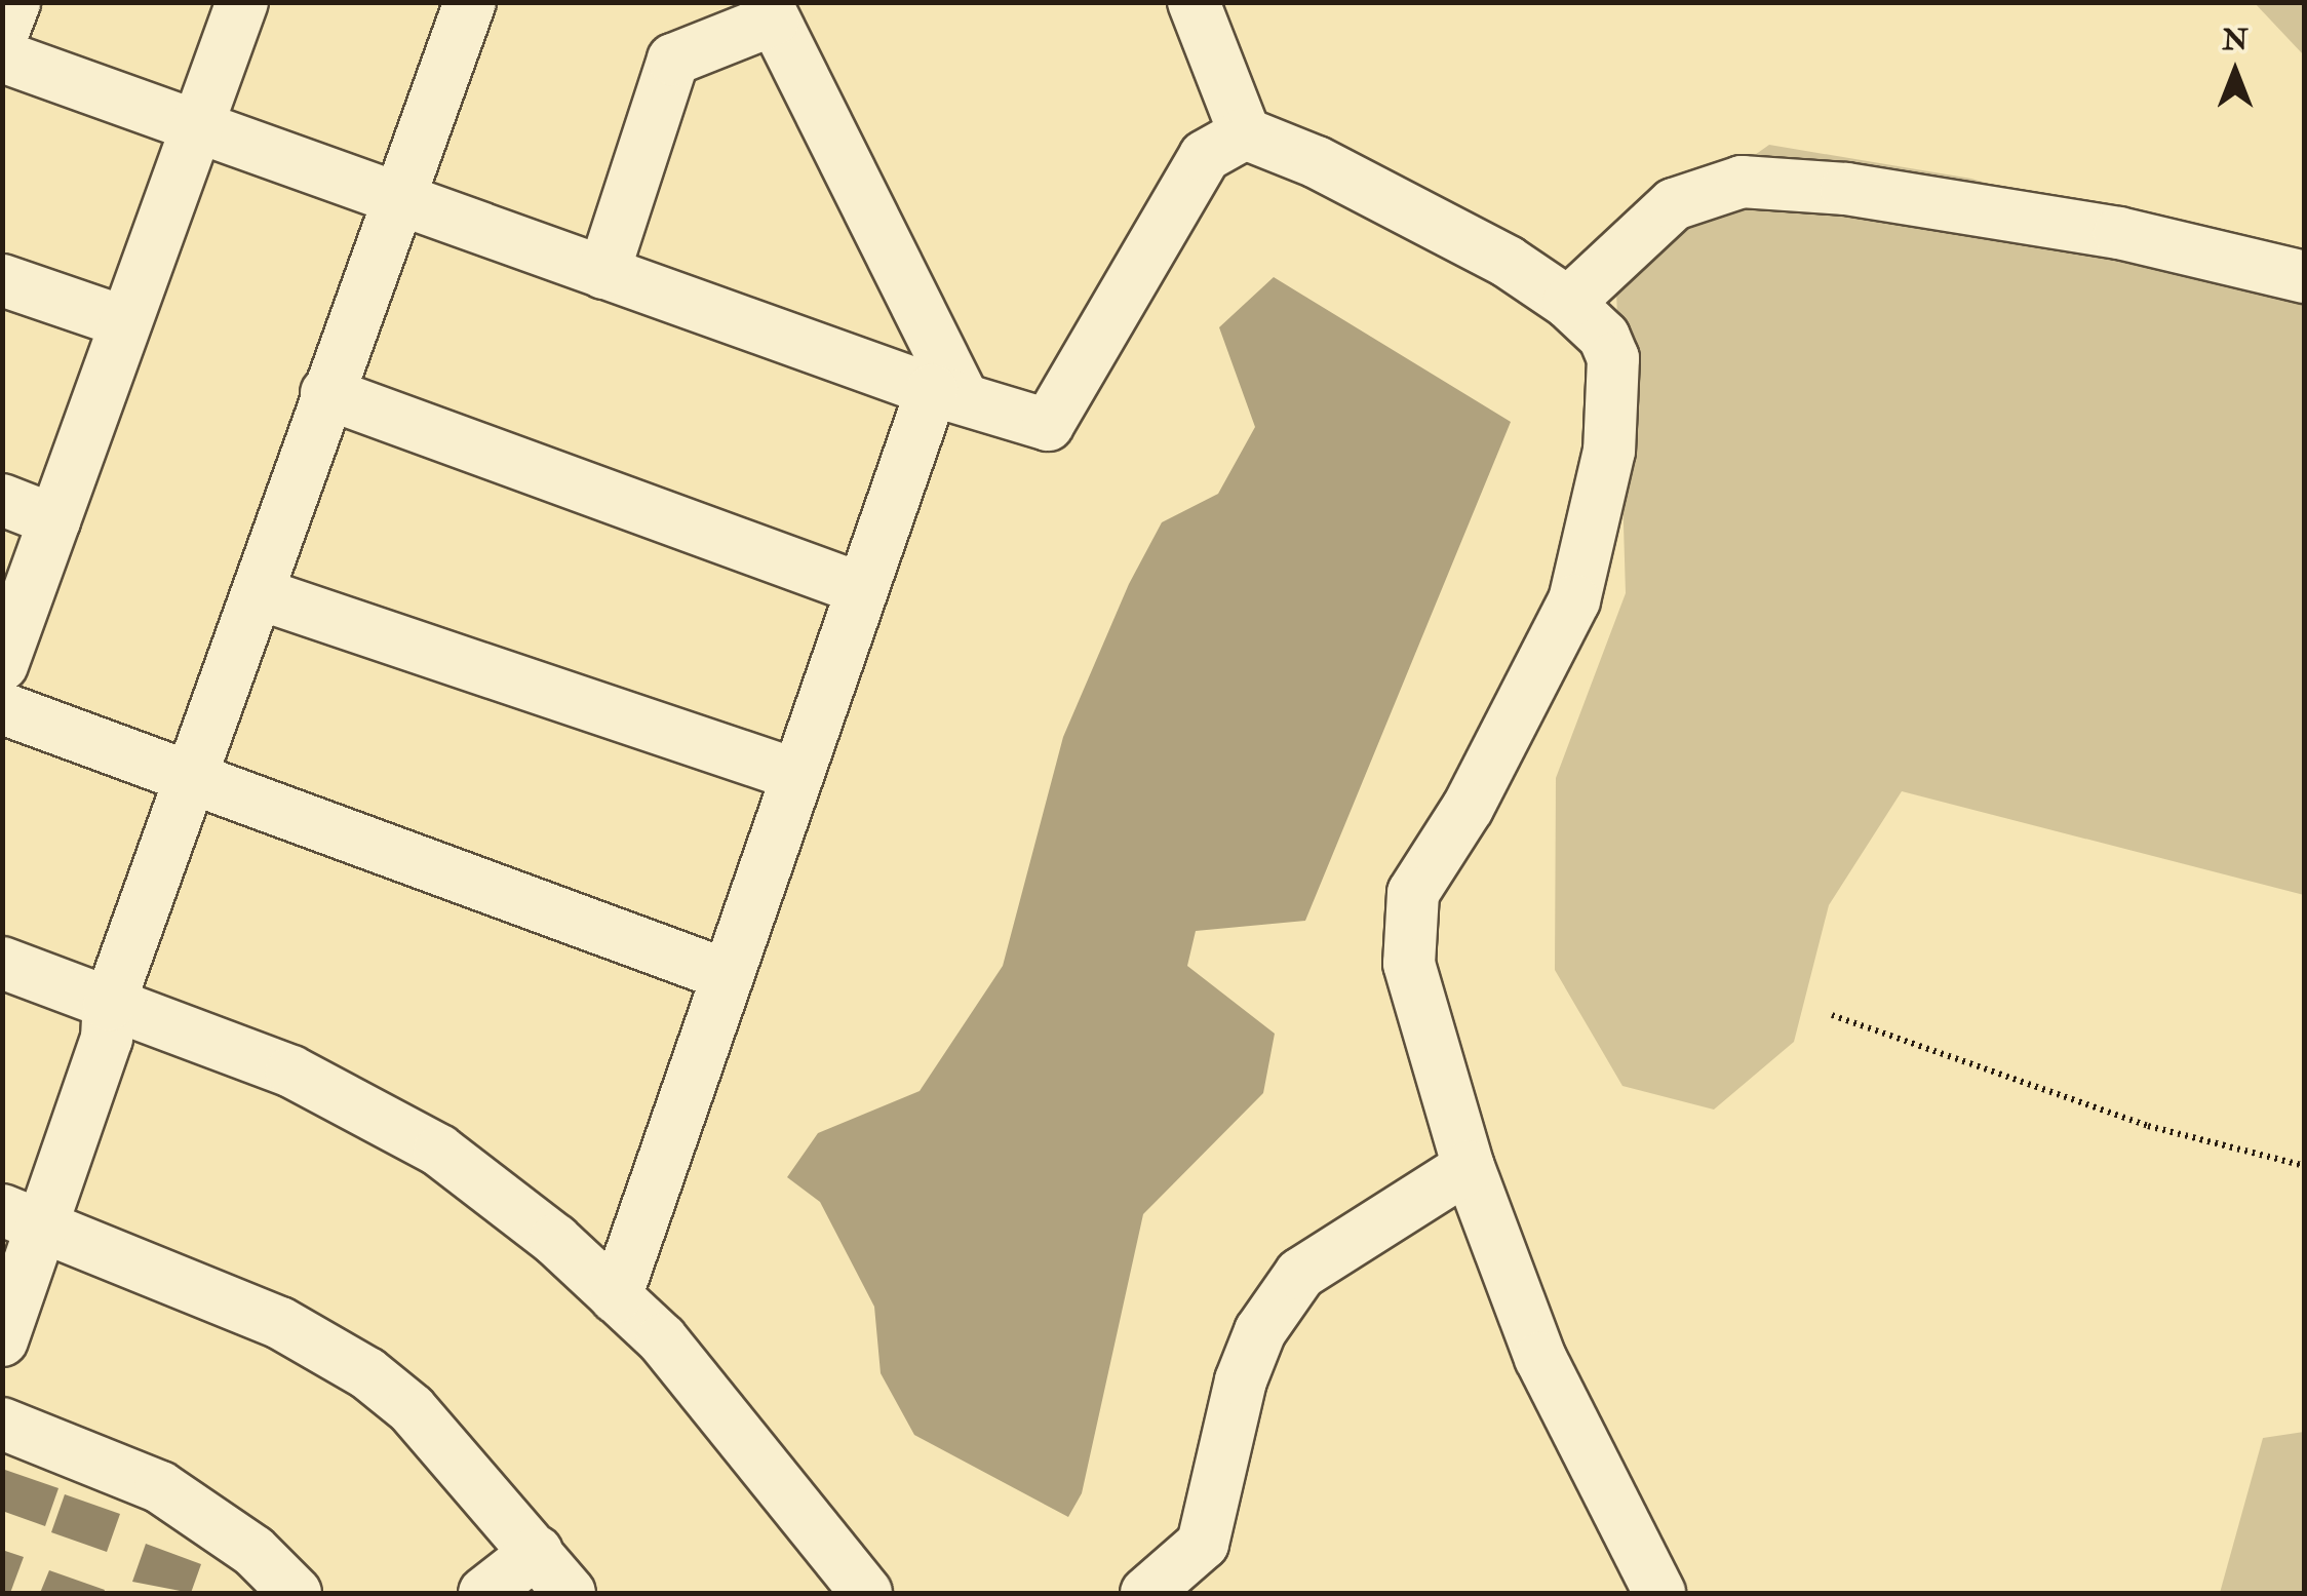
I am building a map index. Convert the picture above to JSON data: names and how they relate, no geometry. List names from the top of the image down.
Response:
{
  "north": "top"
}
